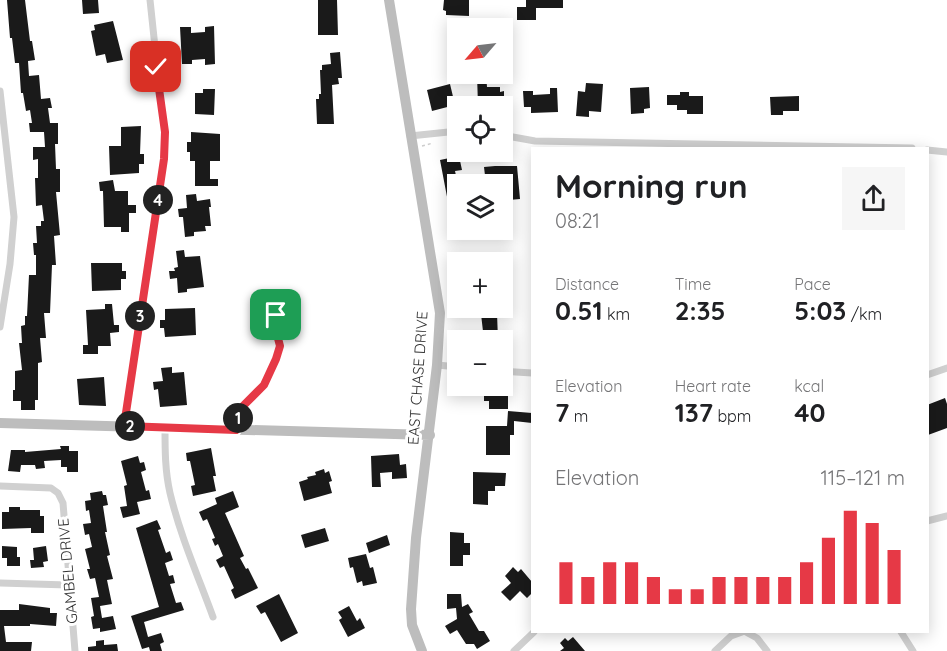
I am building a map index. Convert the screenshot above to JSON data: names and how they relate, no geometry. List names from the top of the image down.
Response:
{
  "streets": {
    "street": ["EAST CHASE DRIVE", "GAMBEL DRIVE"]
  },
  "north": "bottom left",
  "page": {
    "map_buttons": ["+", "−"],
    "heading": ["Morning run", "08:21"],
    "pins": [
      "4",
      "3",
      "1",
      "2"
    ],
    "stats": [
      ["Distance", "0.51 km"],
      ["Time", "2:35"],
      ["Pace", "5:03 /km"],
      ["Elevation", "7 m"],
      ["Heart rate", "137 bpm"],
      ["kcal", "40"]
    ],
    "chart": ["Elevation", "115–121 m"]
  }
}
